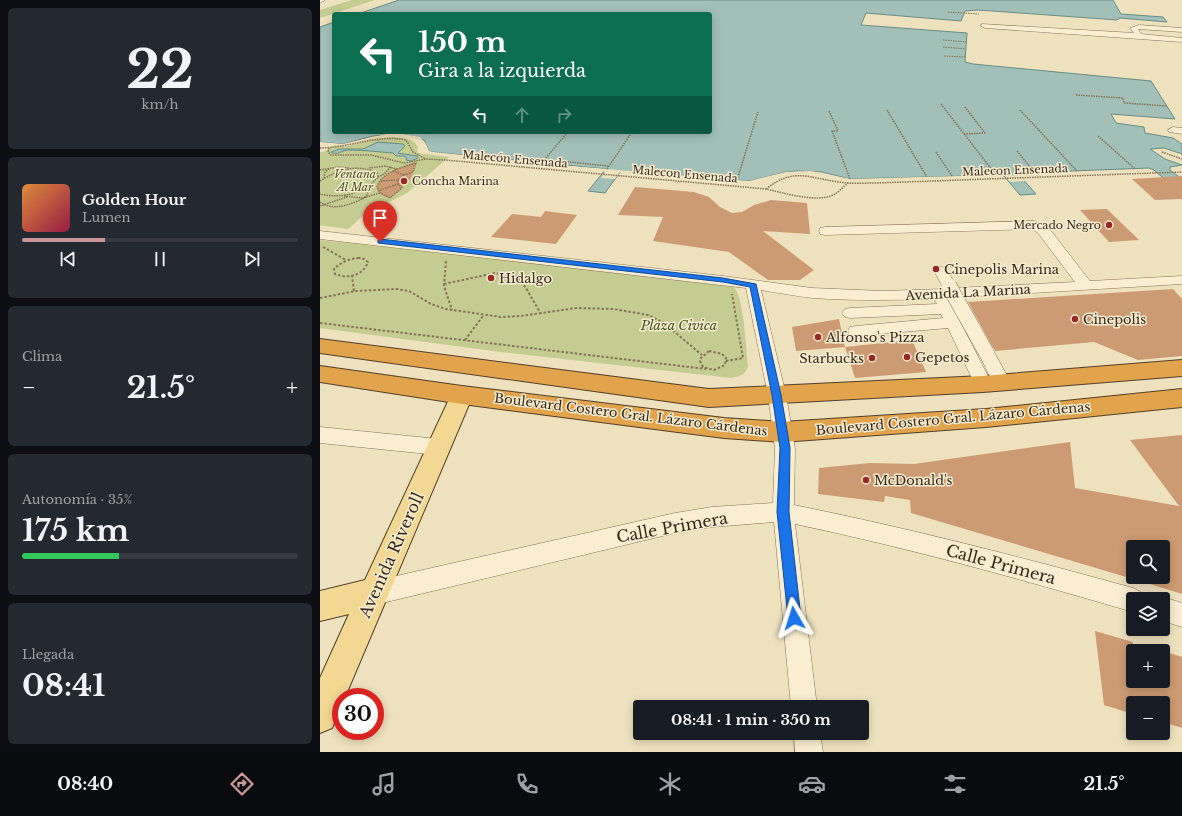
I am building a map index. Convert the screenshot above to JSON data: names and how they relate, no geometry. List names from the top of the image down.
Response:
{
  "streets": {
    "highway": ["Boulevard Costero Gral. Lázaro Cárdenas"],
    "main road": ["Avenida Riveroll"],
    "street": ["Avenida La Marina", "Calle Primera"],
    "path": ["Malecón Ensenada", "Malecon Ensenada"]
  },
  "crossings": [
    ["Malecón Ensenada", "Malecon Ensenada"],
    ["Boulevard Costero Gral. Lázaro Cárdenas", "Avenida Riveroll"],
    ["Calle Primera", "Avenida Riveroll"]
  ],
  "parks": ["Ventana Al Mar", "Plaza Civica"],
  "places": [
    "Concha Marina",
    "Mercado Negro",
    "Cinepolis Marina",
    "Hidalgo",
    "Cinepolis",
    "Alfonso's Pizza",
    "Gepetos",
    "Starbucks",
    "McDonald's"
  ],
  "page": {
    "tile": [
      ["22", "km/h"],
      "Clima",
      ["Autonomía · 35%", "175 km"],
      ["Llegada", "08:41"]
    ],
    "turn": ["150 m", "Gira a la izquierda"],
    "song": ["Golden Hour", "Lumen"],
    "heat": ["−", "21.5°", "+"],
    "map_buttons": ["+", "−"],
    "limit": "30",
    "trip": "08:41 · 1 min · 350 m",
    "tabs": ["08:40", "21.5°"]
  }
}
